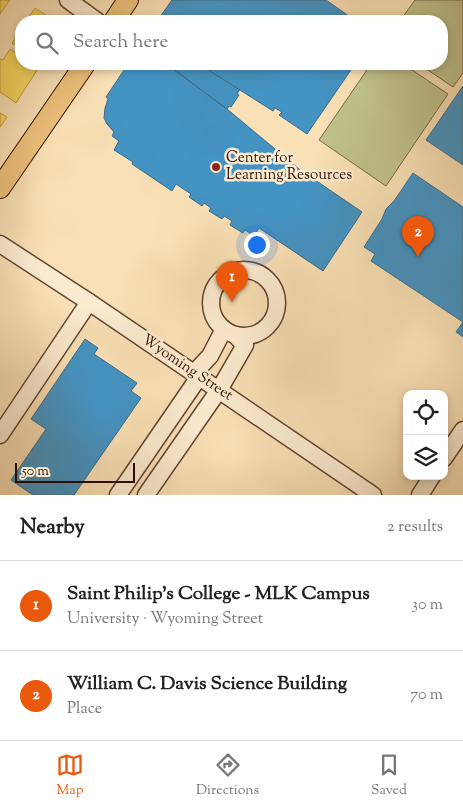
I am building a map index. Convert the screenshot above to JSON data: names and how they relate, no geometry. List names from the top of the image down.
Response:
{
  "streets": {
    "street": ["Wyoming Street"]
  },
  "places": ["Center for Learning Resources"],
  "scale_bar": "50 m",
  "page": {
    "search": "Search here",
    "pins": ["2", "1"],
    "scale": "50 m",
    "heading": ["Nearby", "2 results"],
    "list": [
      {
        "mark": "1",
        "name": "Saint Philip's College - MLK Campus",
        "note": "University · Wyoming Street",
        "value": "30 m"
      },
      {
        "mark": "2",
        "name": "William C. Davis Science Building",
        "note": "Place",
        "value": "70 m"
      }
    ],
    "nav": ["Map", "Directions", "Saved"]
  }
}
